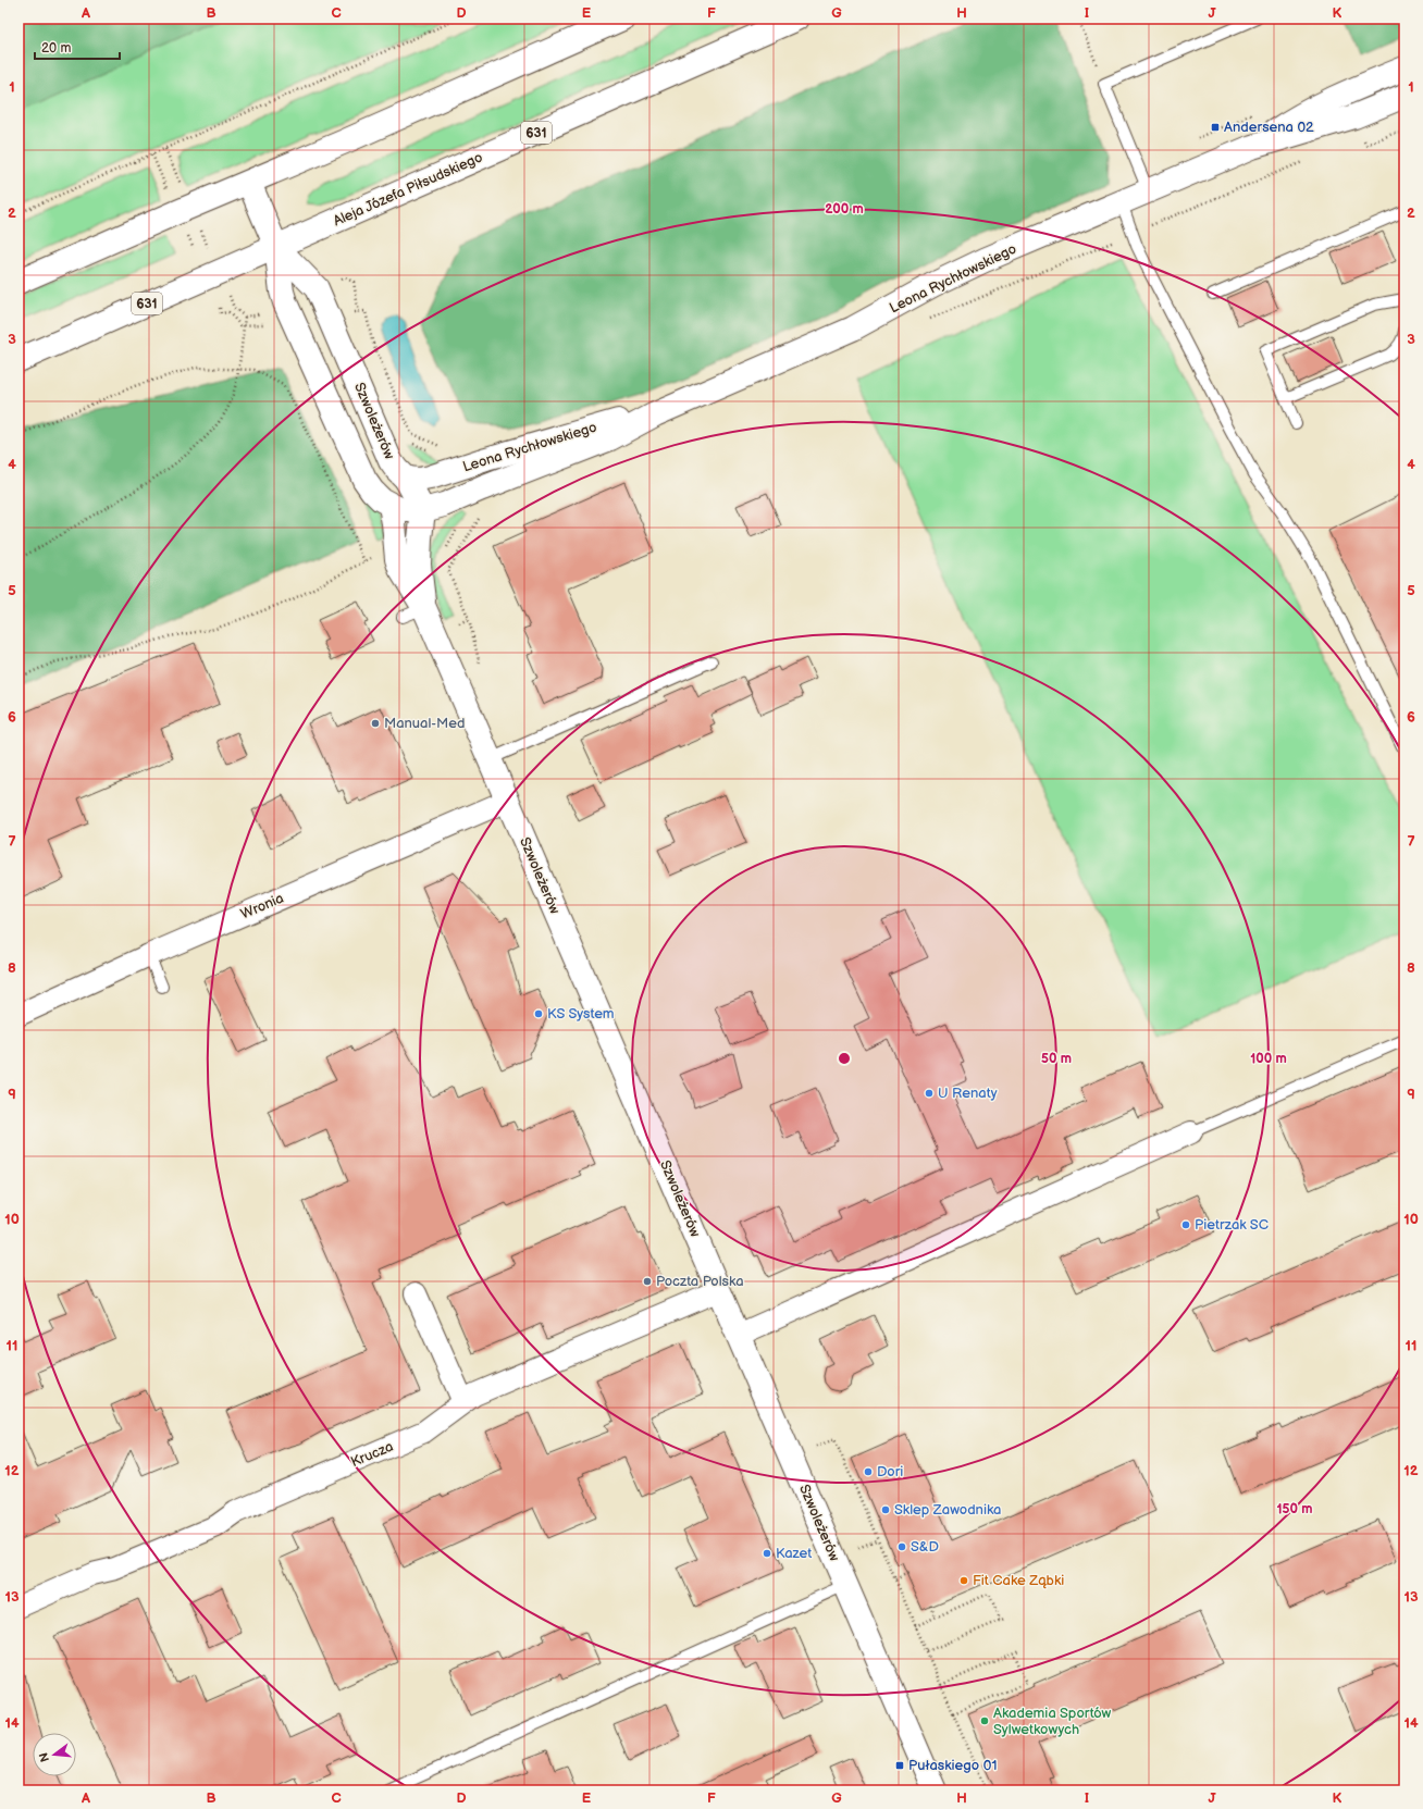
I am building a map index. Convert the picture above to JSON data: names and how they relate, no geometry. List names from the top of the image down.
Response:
{
  "streets": {
    "street": [
      "631",
      "Aleja Józefa Piłsudskiego",
      "Leona Rychłowskiego",
      "Szwoleżerów",
      "Wronia",
      "Krucza"
    ]
  },
  "crossings": [
    ["Aleja Józefa Piłsudskiego", "Szwoleżerów"],
    ["Leona Rychłowskiego", "Szwoleżerów"],
    ["Szwoleżerów", "Wronia"],
    ["Szwoleżerów", "Krucza"]
  ],
  "places": {
    "transit": ["Andersena 02", "Pułaskiego 01"],
    "other": [
      "Manual-Med",
      "KS System",
      "U Renaty",
      "Pietrzak SC",
      "Poczta Polska",
      "Dori",
      "Sklep Zawodnika",
      "S&D",
      "Kazet",
      "Fit Cake Ząbki",
      "Akademia Sportów Sylwetkowych"
    ]
  },
  "scale_bar": "20 m",
  "north": "left",
  "grid": {
    "columns": [
      "A",
      "B",
      "C",
      "D",
      "E",
      "F",
      "G",
      "H",
      "I",
      "J",
      "K"
    ],
    "rows": [
      "1",
      "2",
      "3",
      "4",
      "5",
      "6",
      "7",
      "8",
      "9",
      "10",
      "11",
      "12",
      "13",
      "14"
    ]
  },
  "rings": [
    "200 m",
    "50 m",
    "100 m",
    "150 m"
  ]
}
